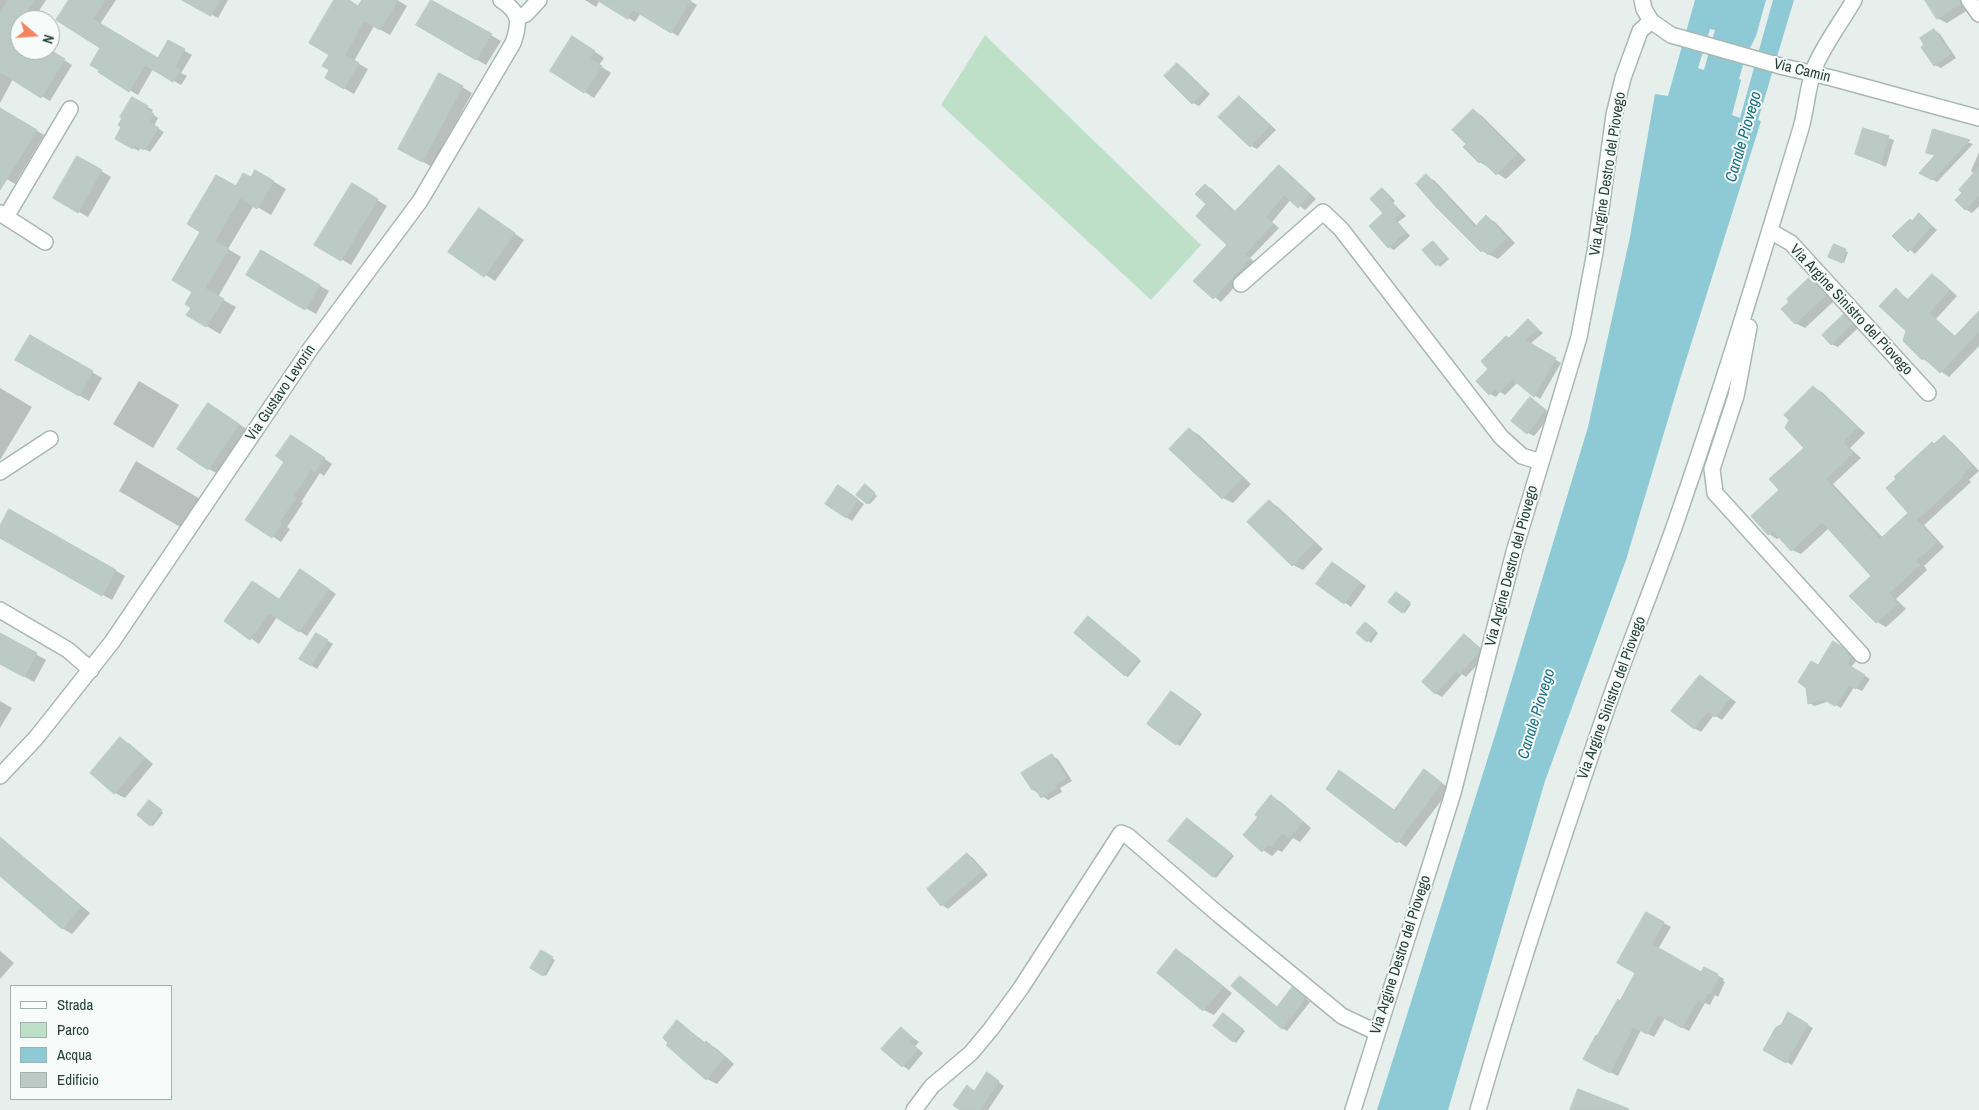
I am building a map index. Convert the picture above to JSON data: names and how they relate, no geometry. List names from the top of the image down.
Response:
{
  "streets": {
    "street": [
      "Via Camin",
      "Via Argine Destro del Piovego",
      "Via Argine Sinistro del Piovego",
      "Via Gustavo Levorin"
    ]
  },
  "crossings": [
    ["Via Camin", "Via Argine Destro del Piovego"],
    ["Via Camin", "Via Argine Sinistro del Piovego"]
  ],
  "water": ["Canale Piovego"],
  "legend": [
    "Strada",
    "Parco",
    "Acqua",
    "Edificio"
  ],
  "north": "right"
}
